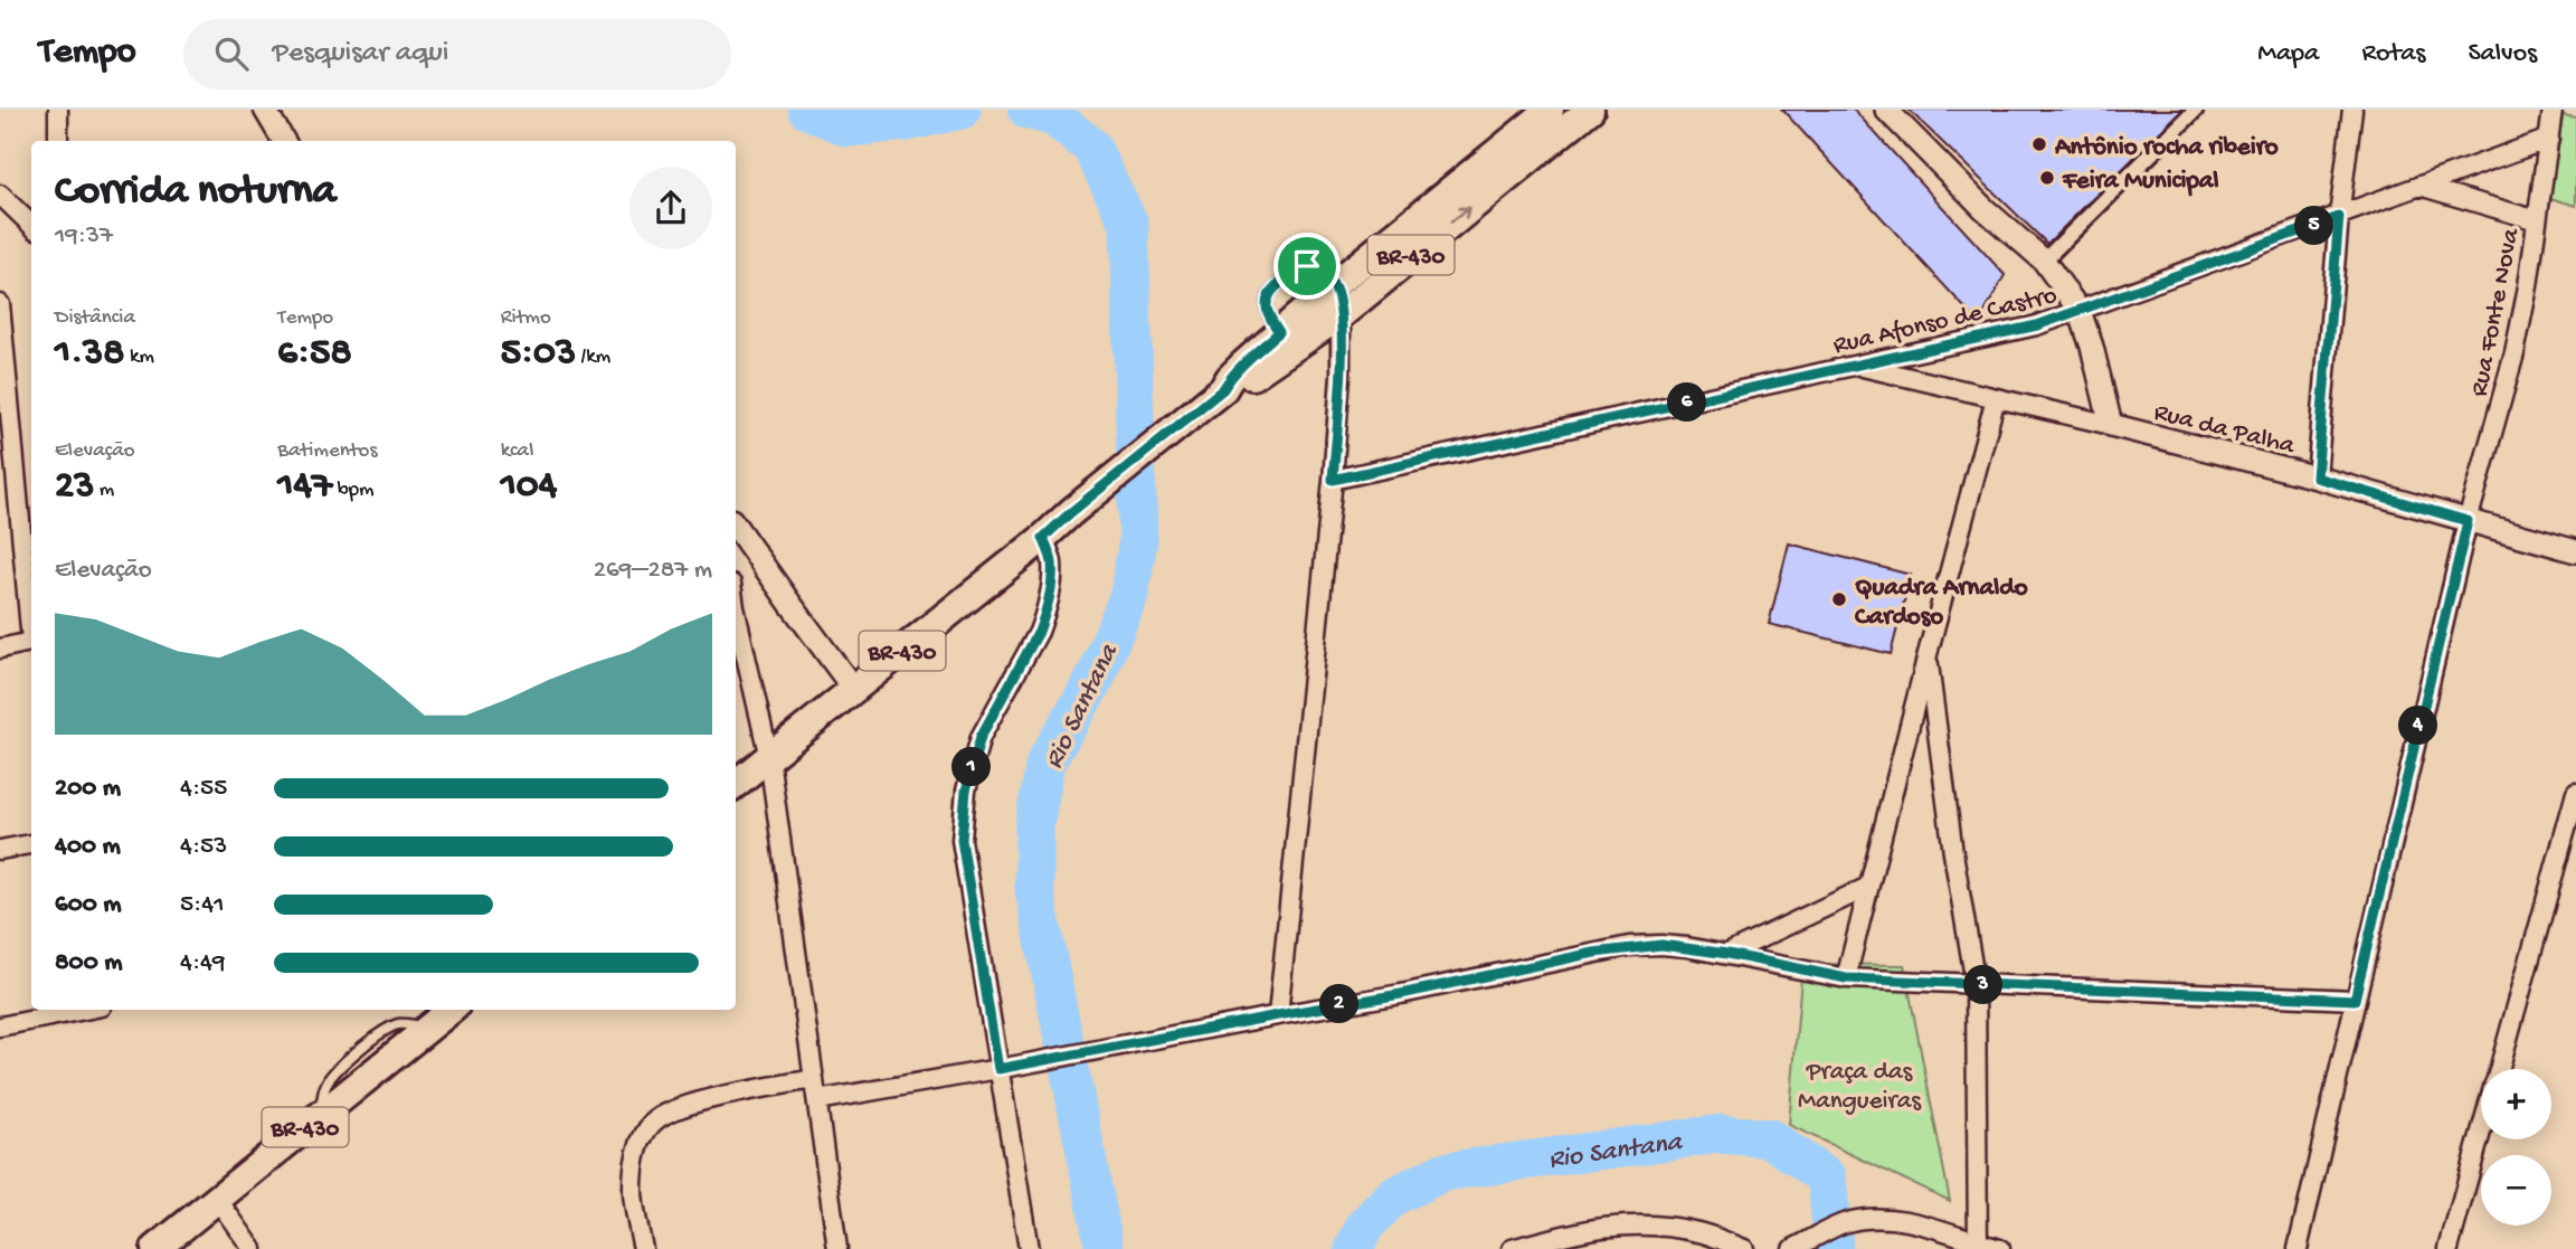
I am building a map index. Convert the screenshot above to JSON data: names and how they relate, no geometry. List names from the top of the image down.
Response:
{
  "streets": {
    "main road": ["BR-430"],
    "street": ["Rua Fonte Nova", "Rua Afonso de Castro", "Rua da Palha"]
  },
  "crossings": [
    ["Rua Fonte Nova", "Rua Afonso de Castro"],
    ["Rua Fonte Nova", "Rua da Palha"],
    ["Rua Afonso de Castro", "Rua da Palha"]
  ],
  "water": ["Rio Santana"],
  "parks": ["Praça das Mangueiras"],
  "places": ["Antônio rocha ribeiro", "Feira Municipal", "Quadra Arnaldo Cardoso"],
  "page": {
    "header": "Tempo",
    "search": "Pesquisar aqui",
    "nav": ["Mapa", "Rotas", "Salvos"],
    "heading": ["Corrida noturna", "19:37"],
    "pins": [
      "5",
      "6",
      "4",
      "1",
      "3",
      "2"
    ],
    "stats": [
      ["Distância", "1.38 km"],
      ["Tempo", "6:58"],
      ["Ritmo", "5:03 /km"],
      ["Elevação", "23 m"],
      ["Batimentos", "147 bpm"],
      ["kcal", "104"]
    ],
    "chart": ["Elevação", "269–287 m"],
    "list": [
      {
        "name": "200 m",
        "note": "4:55"
      },
      {
        "name": "400 m",
        "note": "4:53"
      },
      {
        "name": "600 m",
        "note": "5:41"
      },
      {
        "name": "800 m",
        "note": "4:49"
      }
    ],
    "map_buttons": ["+", "−"]
  }
}
